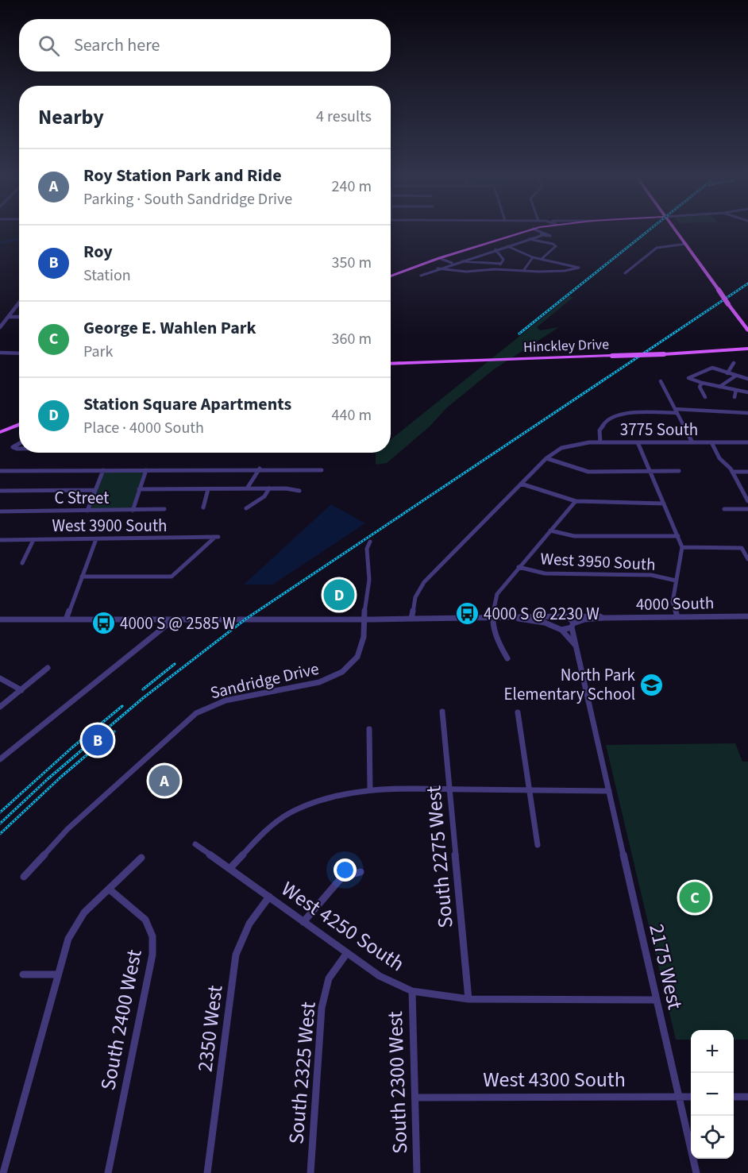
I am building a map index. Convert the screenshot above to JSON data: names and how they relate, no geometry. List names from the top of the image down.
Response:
{
  "streets": {
    "main road": ["Hinckley Drive"],
    "street": [
      "3775 South",
      "C Street",
      "West 3900 South",
      "West 3950 South",
      "4000 South",
      "Sandridge Drive",
      "South 2275 West",
      "West 4250 South",
      "2175 West",
      "South 2400 West",
      "2350 West",
      "South 2325 West",
      "West 4300 South",
      "South 2300 West"
    ]
  },
  "crossings": [
    ["4000 South", "2175 West"],
    ["South 2275 West", "West 4250 South"],
    ["West 4250 South", "2175 West"],
    ["West 4250 South", "2350 West"],
    ["West 4250 South", "South 2325 West"],
    ["West 4250 South", "South 2300 West"],
    ["2175 West", "West 4300 South"],
    ["West 4300 South", "South 2300 West"]
  ],
  "places": {
    "bus stop": ["4000 S @ 2230 W", "4000 S @ 2585 W"],
    "school or university": ["North Park Elementary School"]
  },
  "page": {
    "search": "Search here",
    "heading": ["Nearby", "4 results"],
    "list": [
      {
        "mark": "A",
        "name": "Roy Station Park and Ride",
        "note": "Parking · South Sandridge Drive",
        "value": "240 m"
      },
      {
        "mark": "B",
        "name": "Roy",
        "note": "Station",
        "value": "350 m"
      },
      {
        "mark": "C",
        "name": "George E. Wahlen Park",
        "note": "Park",
        "value": "360 m"
      },
      {
        "mark": "D",
        "name": "Station Square Apartments",
        "note": "Place · 4000 South",
        "value": "440 m"
      }
    ],
    "pins": [
      "D",
      "B",
      "A",
      "C"
    ],
    "map_buttons": ["+", "−"]
  }
}
